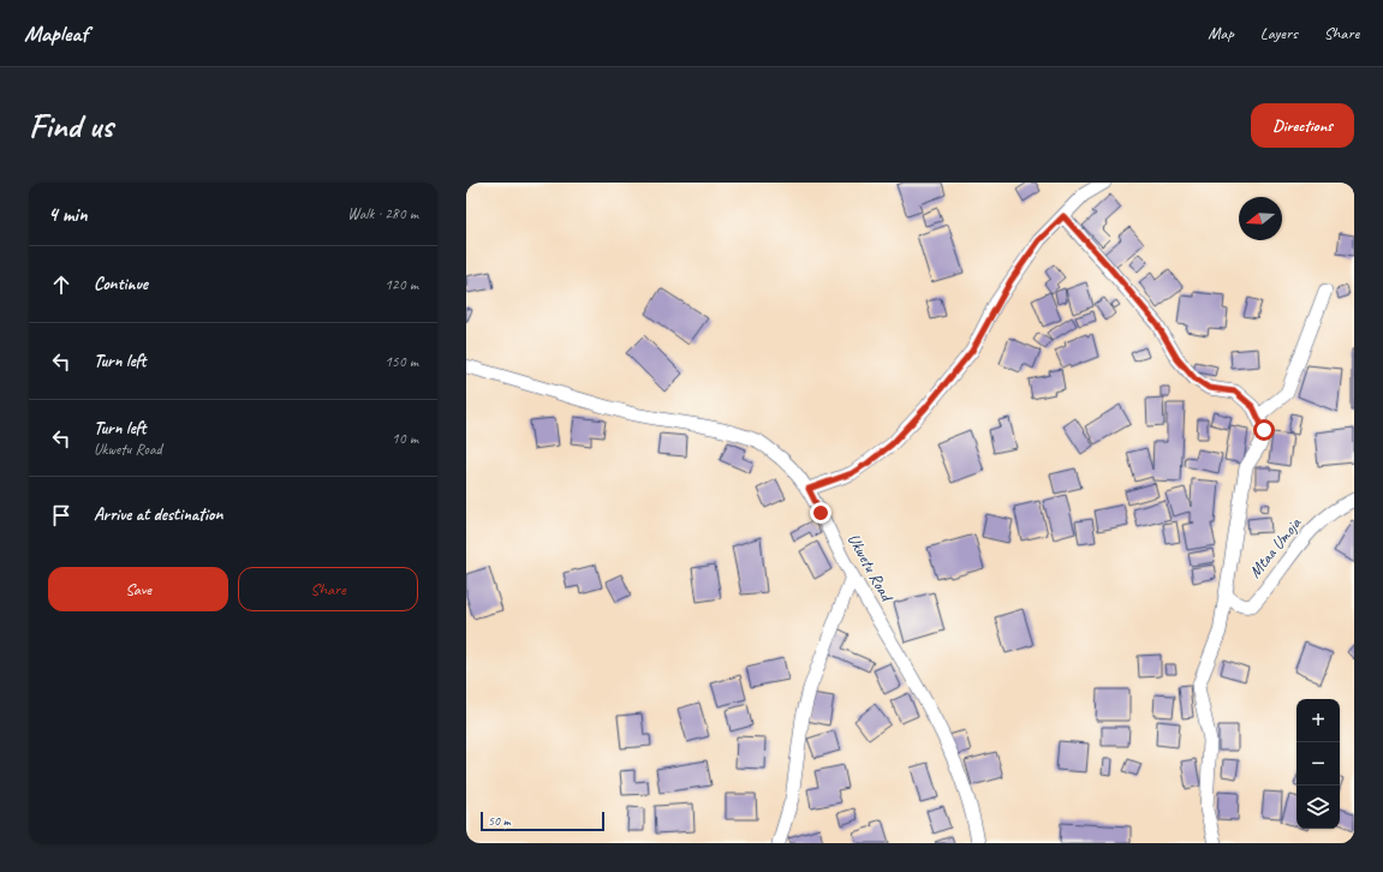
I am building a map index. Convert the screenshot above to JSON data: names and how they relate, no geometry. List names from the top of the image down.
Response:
{
  "streets": {
    "street": ["Mtaa Umoja", "Ukwetu Road"]
  },
  "scale_bar": "50 m",
  "north": "left",
  "page": {
    "header": "Mapleaf",
    "nav": ["Map", "Layers", "Share"],
    "buttons": [
      "Directions",
      ["Save", "Share"]
    ],
    "title": "Find us",
    "heading": ["4 min", "Walk · 280 m"],
    "list": [
      ["Continue", "120 m"],
      ["Turn left", "150 m"],
      ["Turn left", "Ukwetu Road", "10 m"],
      "Arrive at destination"
    ],
    "map_buttons": ["+", "−"],
    "scale": "50 m"
  }
}
